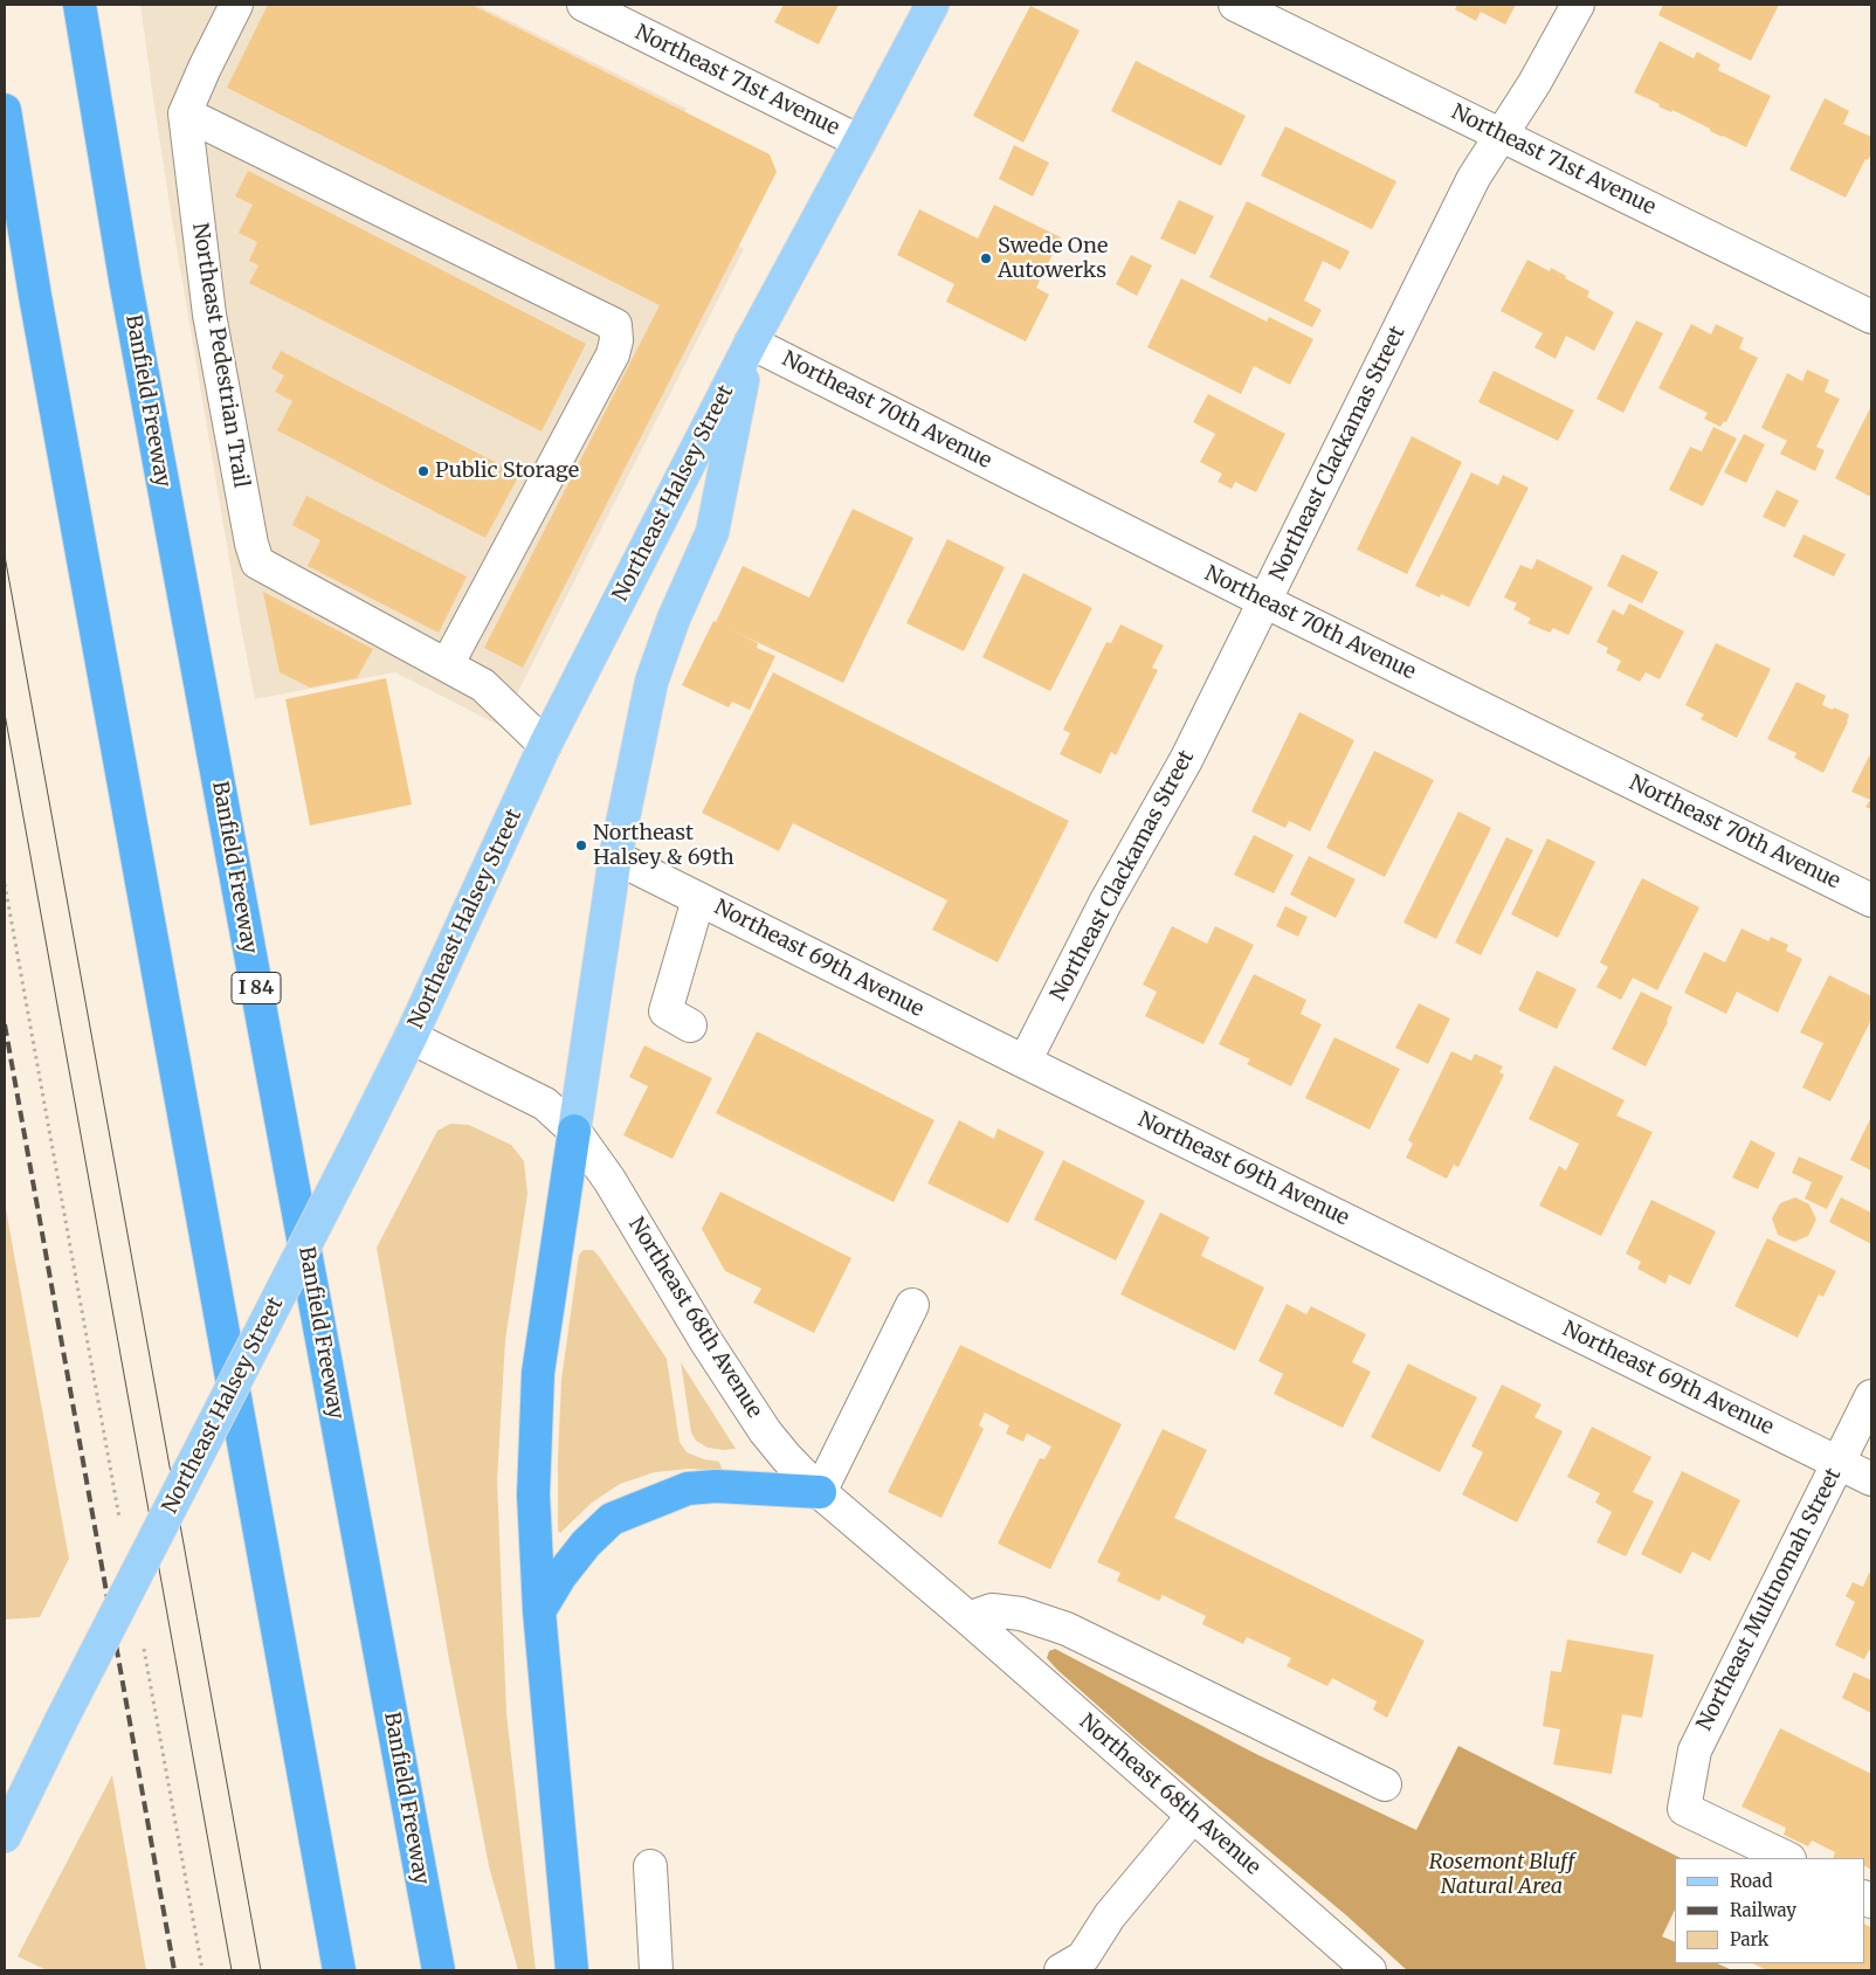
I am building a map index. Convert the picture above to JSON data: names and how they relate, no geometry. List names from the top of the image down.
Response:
{
  "streets": {
    "highway": ["Banfield Freeway", "I 84"],
    "main road": ["Northeast Halsey Street"],
    "street": [
      "Northeast 71st Avenue",
      "Northeast Pedestrian Trail",
      "Northeast 70th Avenue",
      "Northeast Clackamas Street",
      "Northeast 69th Avenue",
      "Northeast 68th Avenue",
      "Northeast Multnomah Street"
    ]
  },
  "crossings": [
    ["Northeast 71st Avenue", "Northeast Clackamas Street"],
    ["Northeast 71st Avenue", "Northeast Halsey Street"],
    ["Northeast 70th Avenue", "Northeast Clackamas Street"],
    ["Northeast 70th Avenue", "Northeast Halsey Street"],
    ["Northeast Clackamas Street", "Northeast 69th Avenue"],
    ["Northeast Halsey Street", "Northeast 68th Avenue"],
    ["Northeast 69th Avenue", "Northeast Multnomah Street"]
  ],
  "parks": ["Rosemont Bluff Natural Area"],
  "places": ["Swede One Autowerks", "Public Storage", "Northeast Halsey & 69th"],
  "legend": ["Road", "Railway", "Park"]
}
